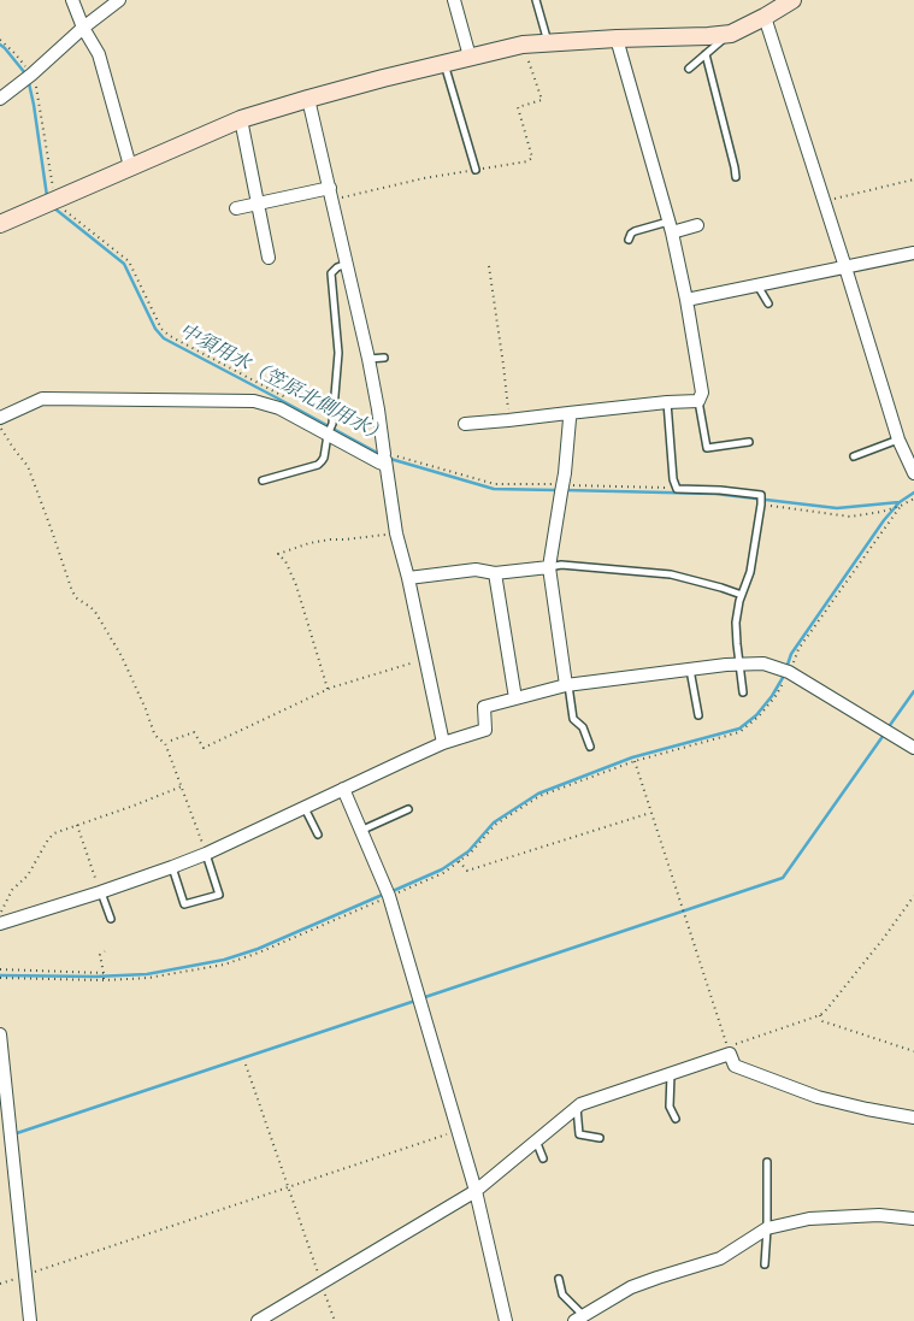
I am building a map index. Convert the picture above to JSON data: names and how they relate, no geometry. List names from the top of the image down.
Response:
{
  "water": ["中須用水（笠原北側用水）"]
}
